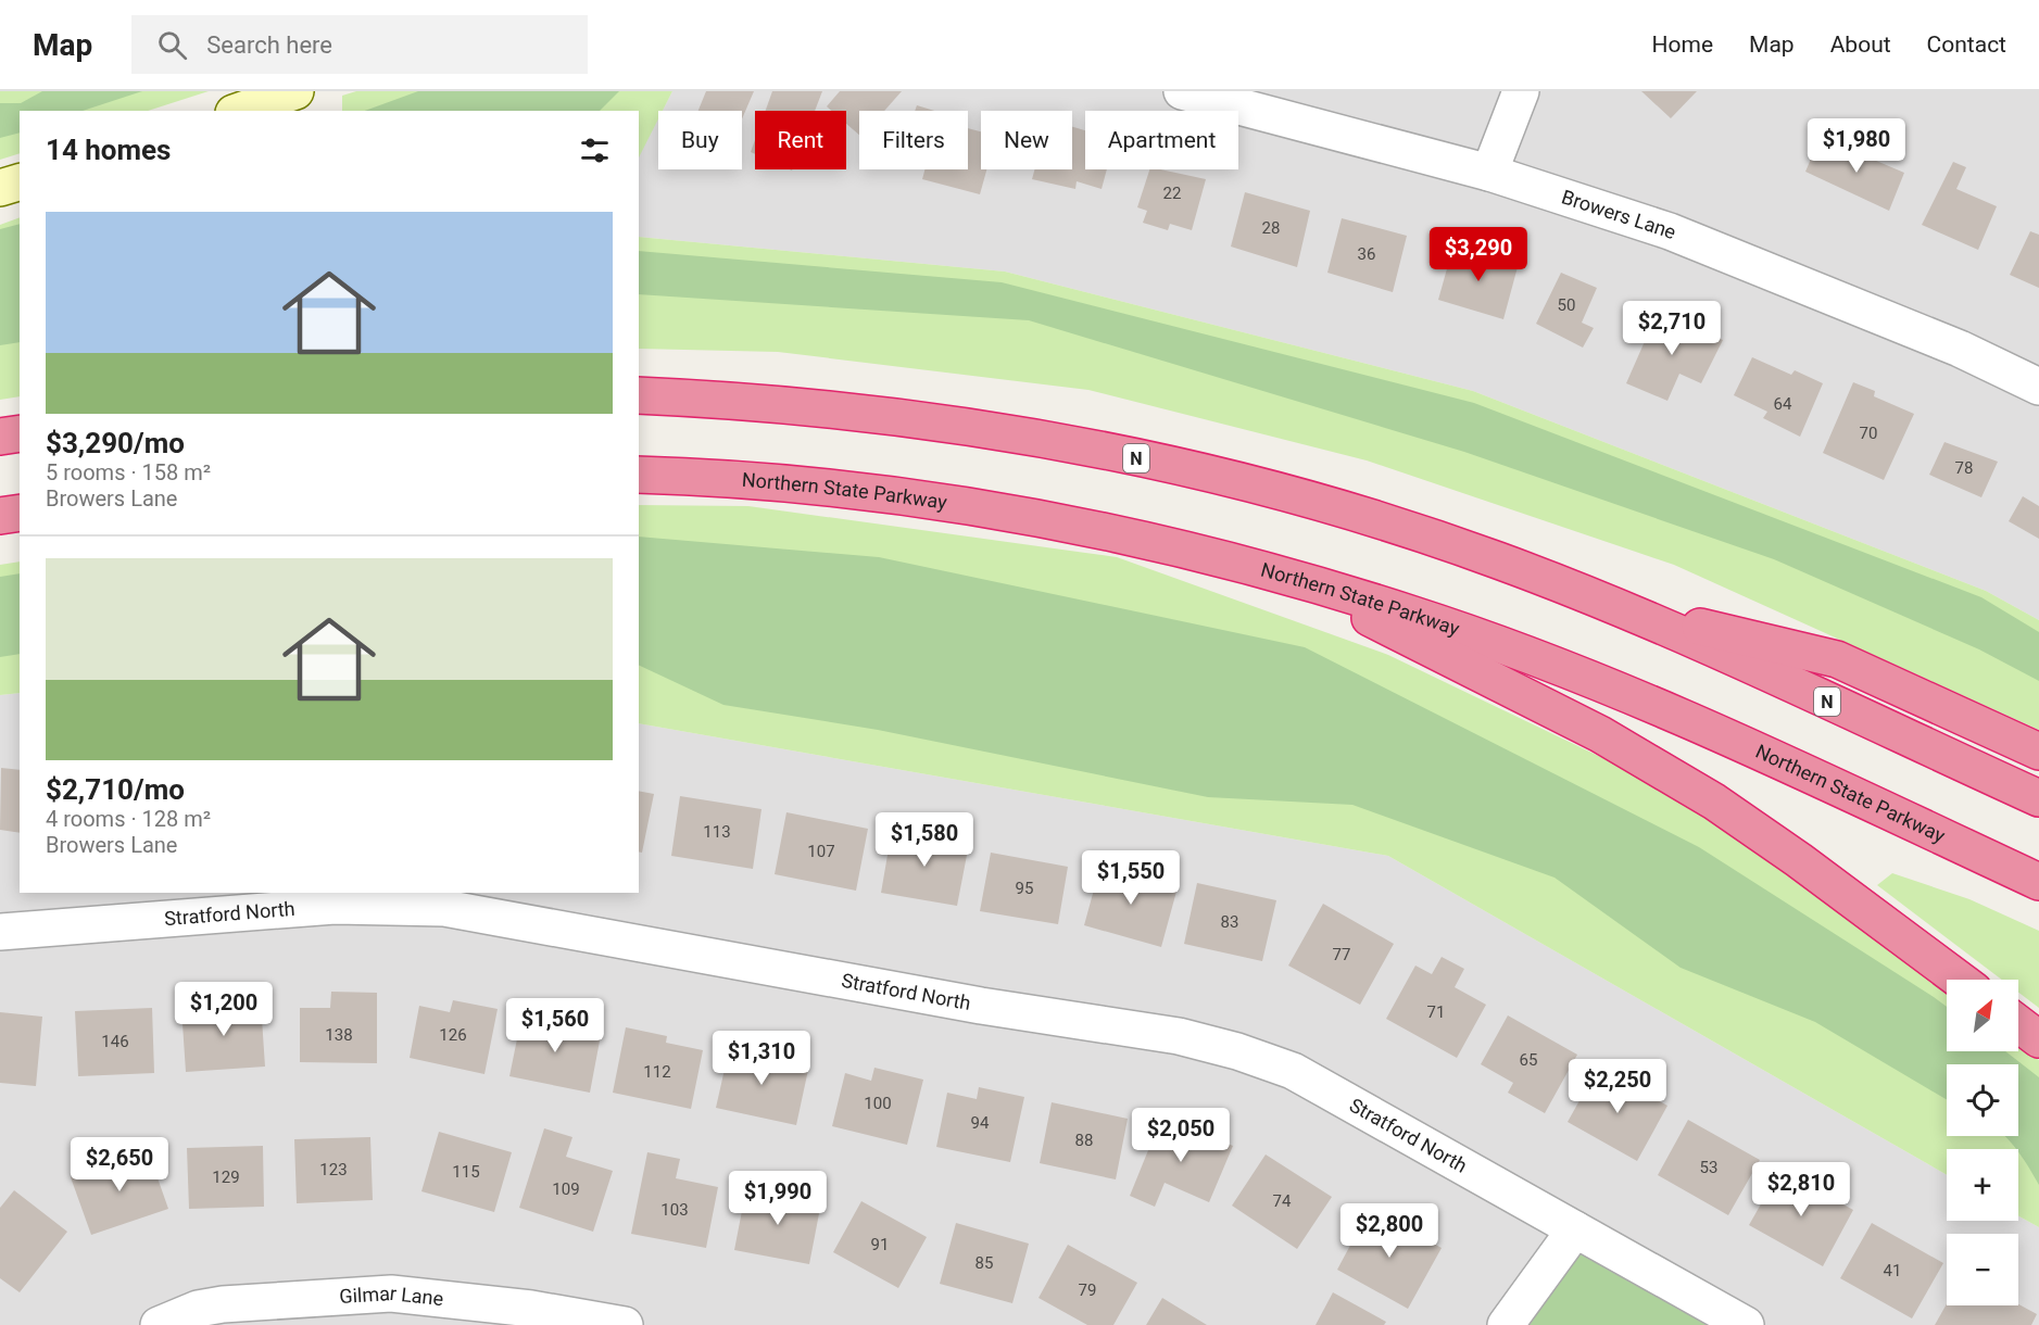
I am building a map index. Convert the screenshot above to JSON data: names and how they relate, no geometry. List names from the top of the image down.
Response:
{
  "streets": {
    "highway": ["N", "Northern State Parkway"],
    "street": ["Browers Lane", "Stratford North", "Gilmar Lane"]
  },
  "house_numbers": [
    "22",
    "28",
    "36",
    "50",
    "64",
    "70",
    "78",
    "113",
    "107",
    "95",
    "83",
    "77",
    "71",
    "138",
    "126",
    "146",
    "65",
    "112",
    "100",
    "94",
    "88",
    "53",
    "123",
    "115",
    "129",
    "109",
    "74",
    "103",
    "91",
    "85",
    "41",
    "79"
  ],
  "north": "top right",
  "page": {
    "header": "Map",
    "search": "Search here",
    "nav": [
      "Home",
      "Map",
      "About",
      "Contact"
    ],
    "chip": [
      "Buy",
      "Rent",
      "Filters",
      "New",
      "Apartment"
    ],
    "heading": "14 homes",
    "price": [
      "$1,980",
      "$3,290",
      "$2,710",
      "$1,580",
      "$1,550",
      "$1,200",
      "$1,560",
      "$1,310",
      "$2,250",
      "$2,050",
      "$2,650",
      "$2,810",
      "$1,990",
      "$2,800"
    ],
    "list": [
      {
        "name": "$3,290/mo",
        "note": "5 rooms · 158 m² · Browers Lane"
      },
      {
        "name": "$2,710/mo",
        "note": "4 rooms · 128 m² · Browers Lane"
      }
    ],
    "map_buttons": ["+", "−"]
  }
}
